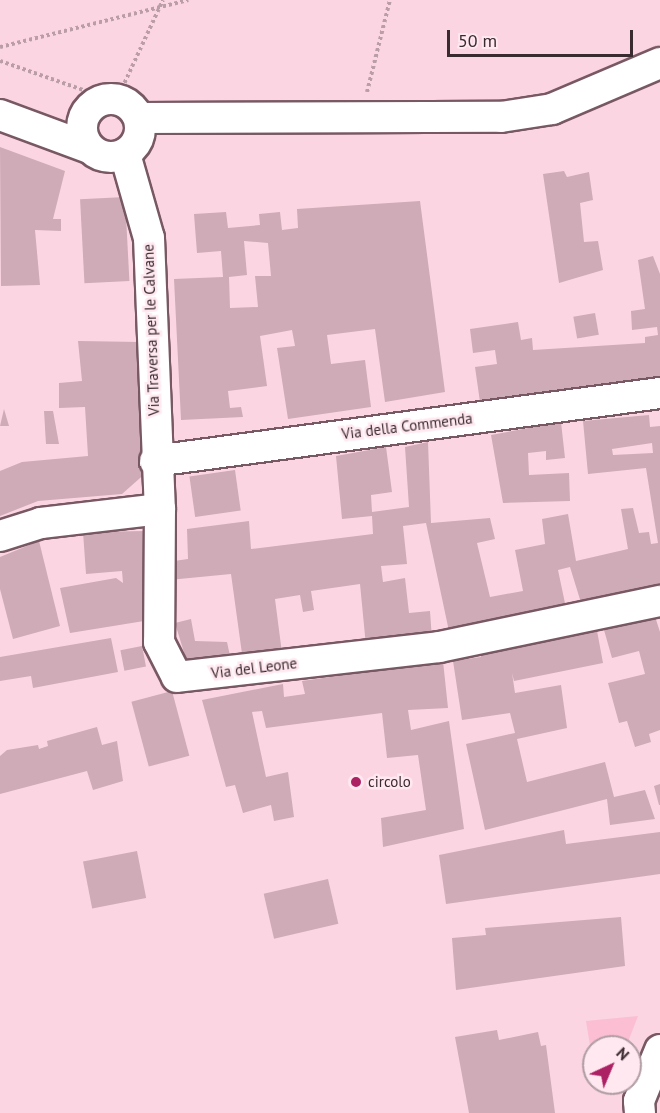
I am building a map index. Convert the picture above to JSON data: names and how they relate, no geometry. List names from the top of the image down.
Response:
{
  "streets": {
    "street": ["Via Traversa per le Calvane", "Via della Commenda", "Via del Leone"]
  },
  "crossings": [
    ["Via Traversa per le Calvane", "Via della Commenda"],
    ["Via Traversa per le Calvane", "Via del Leone"]
  ],
  "places": ["circolo"],
  "scale_bar": "50 m",
  "north": "top right"
}
